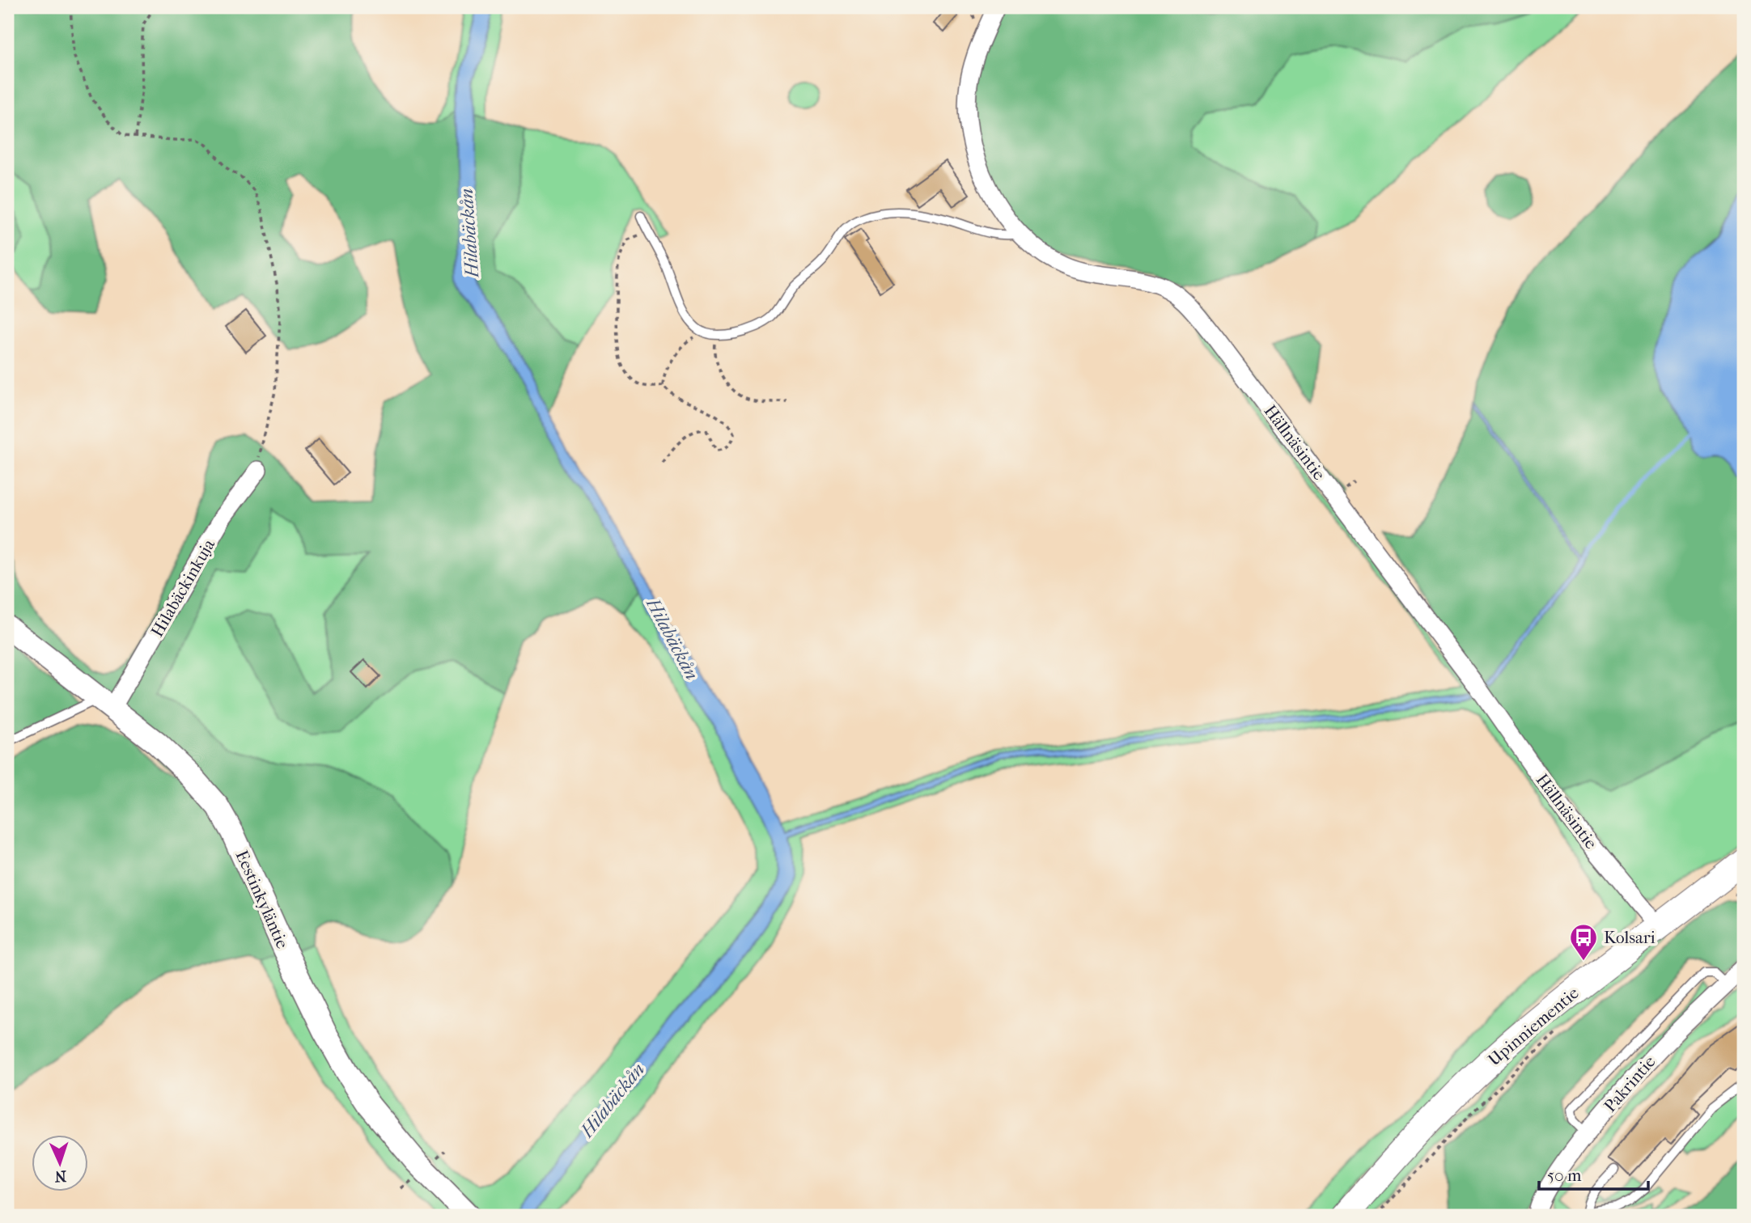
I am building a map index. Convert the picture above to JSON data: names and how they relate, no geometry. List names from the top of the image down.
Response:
{
  "streets": {
    "main road": ["Upinniementie"],
    "street": [
      "Hällnäsintie",
      "Hilabäckinkuja",
      "Eestinkyläntie",
      "Pakrintie"
    ]
  },
  "crossings": [
    ["Hällnäsintie", "Upinniementie"],
    ["Hilabäckinkuja", "Eestinkyläntie"]
  ],
  "water": ["Hilabäckån"],
  "places": {
    "bus stop": ["Kolsari"]
  },
  "scale_bar": "50 m",
  "north": "bottom"
}
